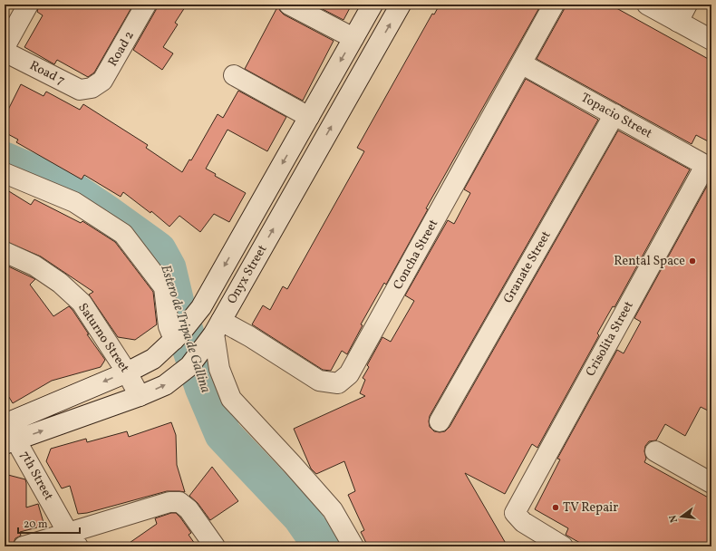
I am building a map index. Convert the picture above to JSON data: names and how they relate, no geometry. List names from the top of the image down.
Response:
{
  "streets": {
    "street": [
      "Road 2",
      "Road 7",
      "Topacio Street",
      "Concha Street",
      "Granate Street",
      "Onyx Street",
      "Saturno Street",
      "Crisolita Street",
      "7th Street"
    ]
  },
  "crossings": [
    ["Road 2", "Road 7"],
    ["Topacio Street", "Concha Street"],
    ["Topacio Street", "Granate Street"],
    ["Topacio Street", "Crisolita Street"],
    ["Concha Street", "Onyx Street"],
    ["Onyx Street", "Saturno Street"],
    ["Onyx Street", "7th Street"]
  ],
  "water": ["Estero de Tripa de Gallina"],
  "places": ["Rental Space", "TV Repair"],
  "scale_bar": "20 m",
  "north": "left"
}
